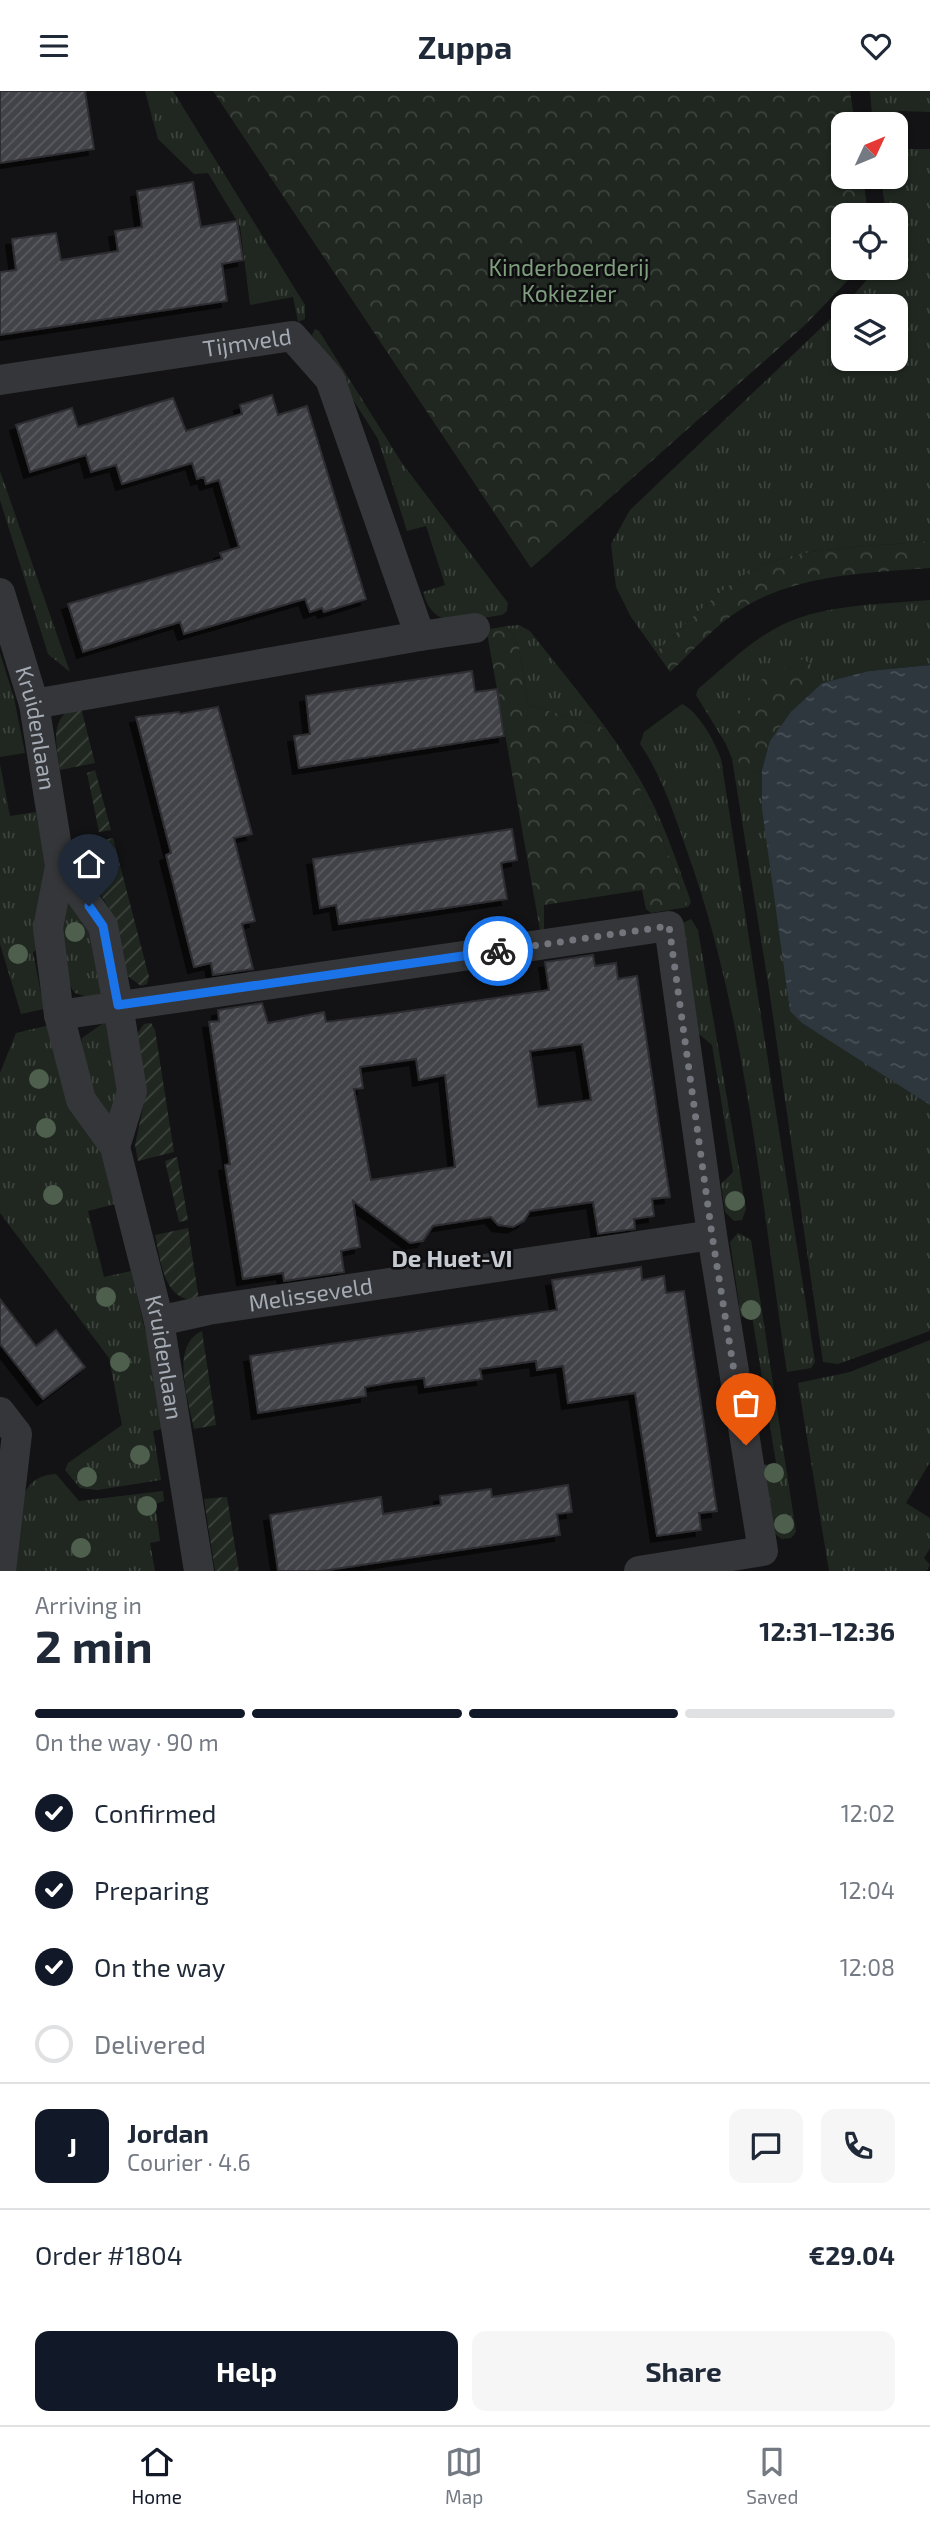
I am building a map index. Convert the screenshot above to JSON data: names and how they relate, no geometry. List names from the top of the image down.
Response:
{
  "streets": {
    "street": ["Tijmveld", "Kruidenlaan", "Melisseveld"]
  },
  "crossings": [
    ["Kruidenlaan", "Melisseveld"]
  ],
  "districts": ["De Huet-VI"],
  "parks": ["Kinderboerderij Kokiezier"],
  "north": "top right",
  "page": {
    "header": "Zuppa",
    "heading": ["2 min", "Arriving in", "12:31–12:36"],
    "panel": [
      "Jordan",
      "Courier · 4.6",
      "Order #1804",
      "€29.04"
    ],
    "bar": "On the way · 90 m",
    "list": [
      ["Confirmed", "12:02"],
      ["Preparing", "12:04"],
      ["On the way", "12:08"],
      "Delivered"
    ],
    "round": "J",
    "buttons": ["Help", "Share"],
    "tabs": ["Home", "Map", "Saved"]
  }
}
